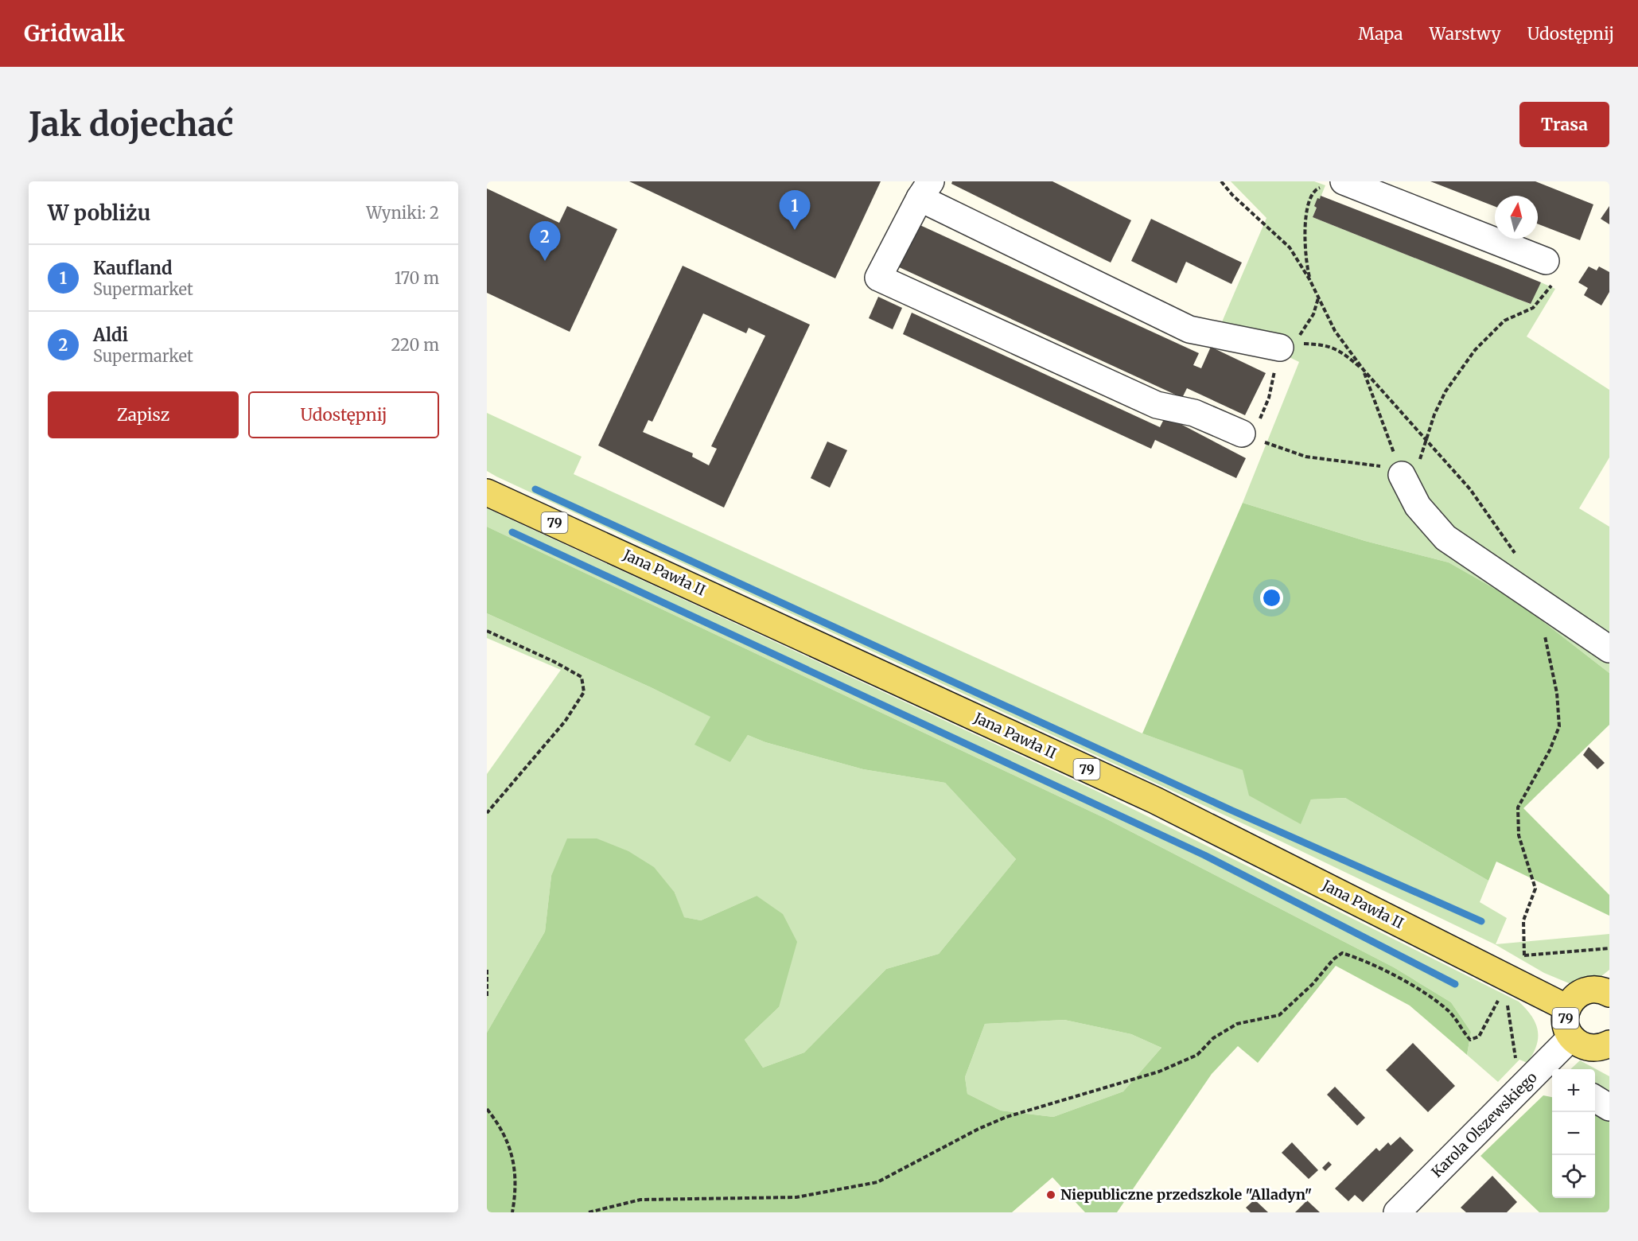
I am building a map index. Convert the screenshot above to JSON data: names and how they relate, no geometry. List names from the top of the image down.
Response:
{
  "streets": {
    "main road": ["79", "Jana Pawła II"],
    "street": ["Karola Olszewskiego"]
  },
  "crossings": [
    ["79", "Jana Pawła II"],
    ["79", "Karola Olszewskiego"]
  ],
  "places": ["Niepubliczne przedszkole \"Alladyn\""],
  "north": "top",
  "page": {
    "header": "Gridwalk",
    "nav": ["Mapa", "Warstwy", "Udostępnij"],
    "buttons": [
      "Trasa",
      ["Zapisz", "Udostępnij"]
    ],
    "title": "Jak dojechać",
    "heading": ["W pobliżu", "Wyniki: 2"],
    "pins": ["1", "2"],
    "list": [
      {
        "mark": "1",
        "name": "Kaufland",
        "note": "Supermarket",
        "value": "170 m"
      },
      {
        "mark": "2",
        "name": "Aldi",
        "note": "Supermarket",
        "value": "220 m"
      }
    ],
    "map_buttons": ["+", "−"]
  }
}
